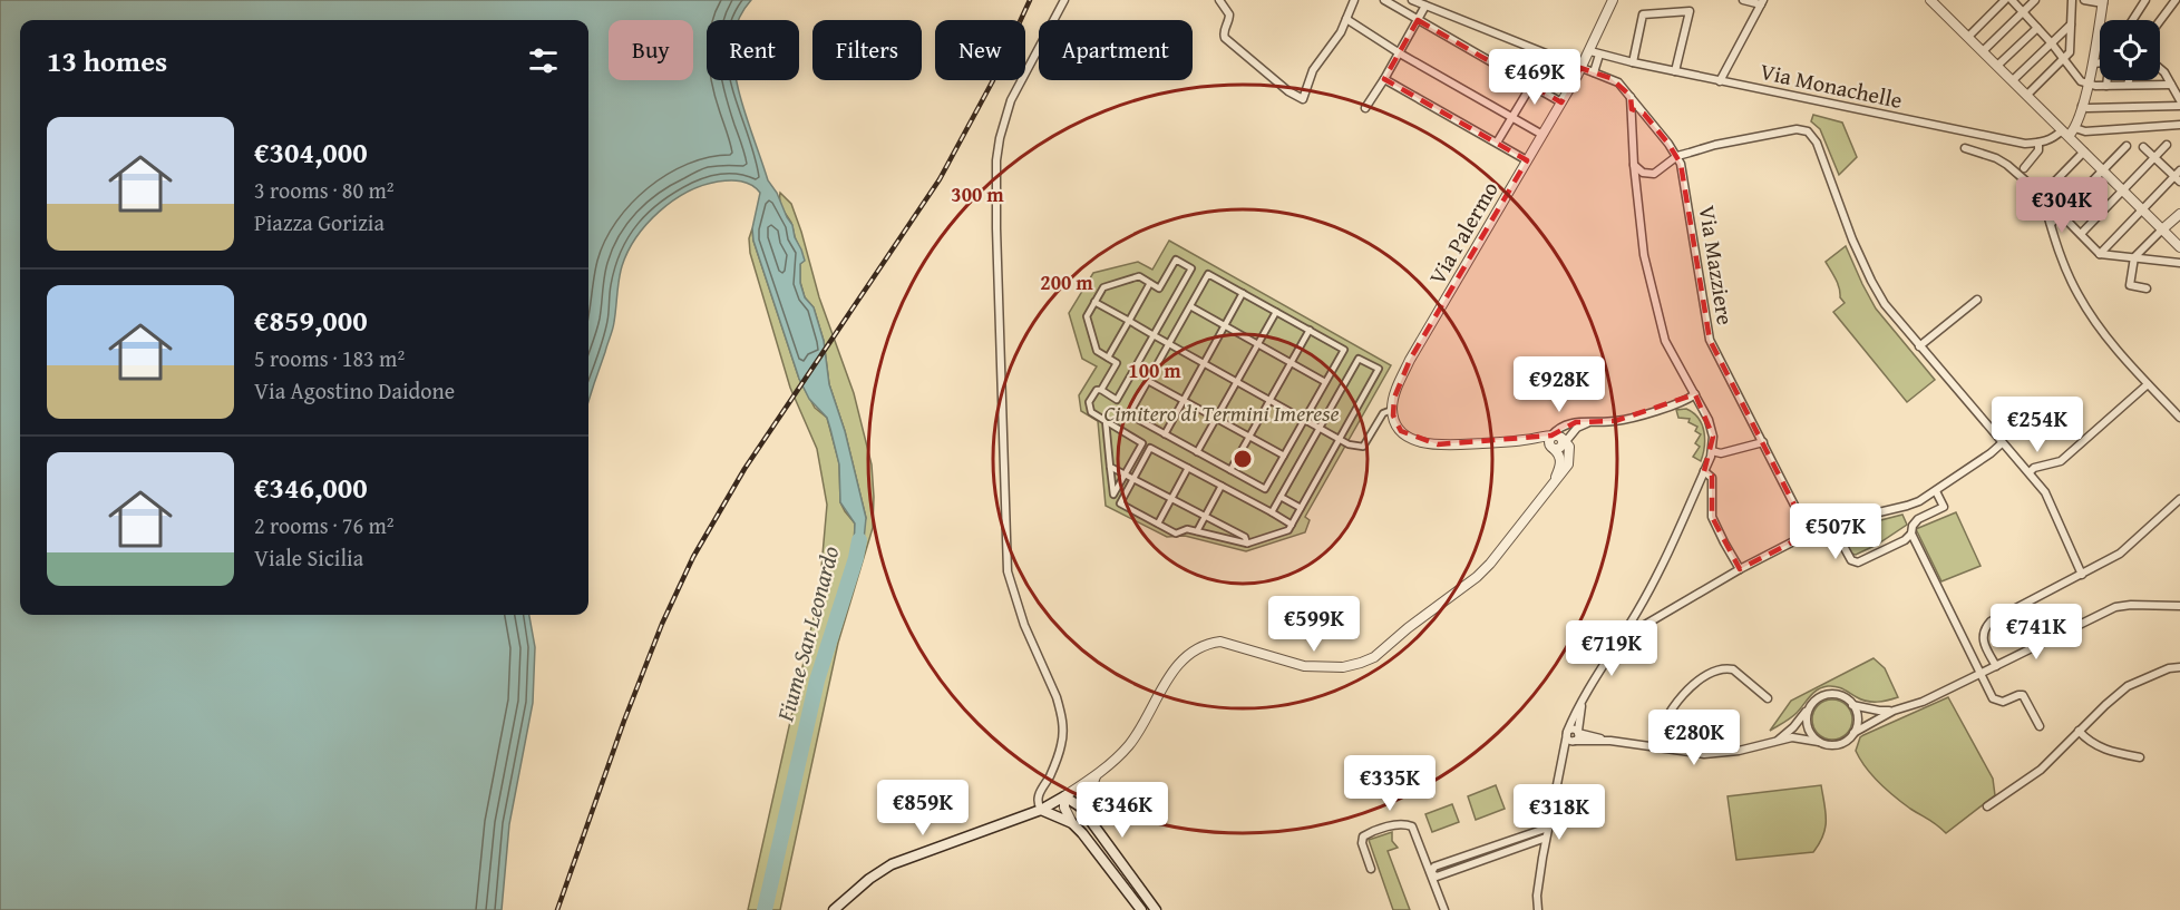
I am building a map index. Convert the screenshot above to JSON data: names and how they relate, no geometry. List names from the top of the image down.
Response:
{
  "streets": {
    "street": ["Via Monachelle", "Via Palermo", "Via Mazziere"]
  },
  "crossings": [
    ["Via Monachelle", "Via Palermo"],
    ["Via Palermo", "Via Mazziere"]
  ],
  "water": ["Fiume San Leonardo"],
  "parks": ["Cimitero di Termini Imerese"],
  "page": {
    "chip": [
      "Buy",
      "Rent",
      "Filters",
      "New",
      "Apartment"
    ],
    "heading": "13 homes",
    "price": [
      "€469K",
      "€304K",
      "€928K",
      "€254K",
      "€507K",
      "€599K",
      "€741K",
      "€719K",
      "€280K",
      "€335K",
      "€859K",
      "€346K",
      "€318K"
    ],
    "list": [
      {
        "name": "€304,000",
        "note": "3 rooms · 80 m² · Piazza Gorizia"
      },
      {
        "name": "€859,000",
        "note": "5 rooms · 183 m² · Via Agostino Daidone"
      },
      {
        "name": "€346,000",
        "note": "2 rooms · 76 m² · Viale Sicilia"
      }
    ]
  },
  "rings": ["300 m", "200 m", "100 m"]
}
